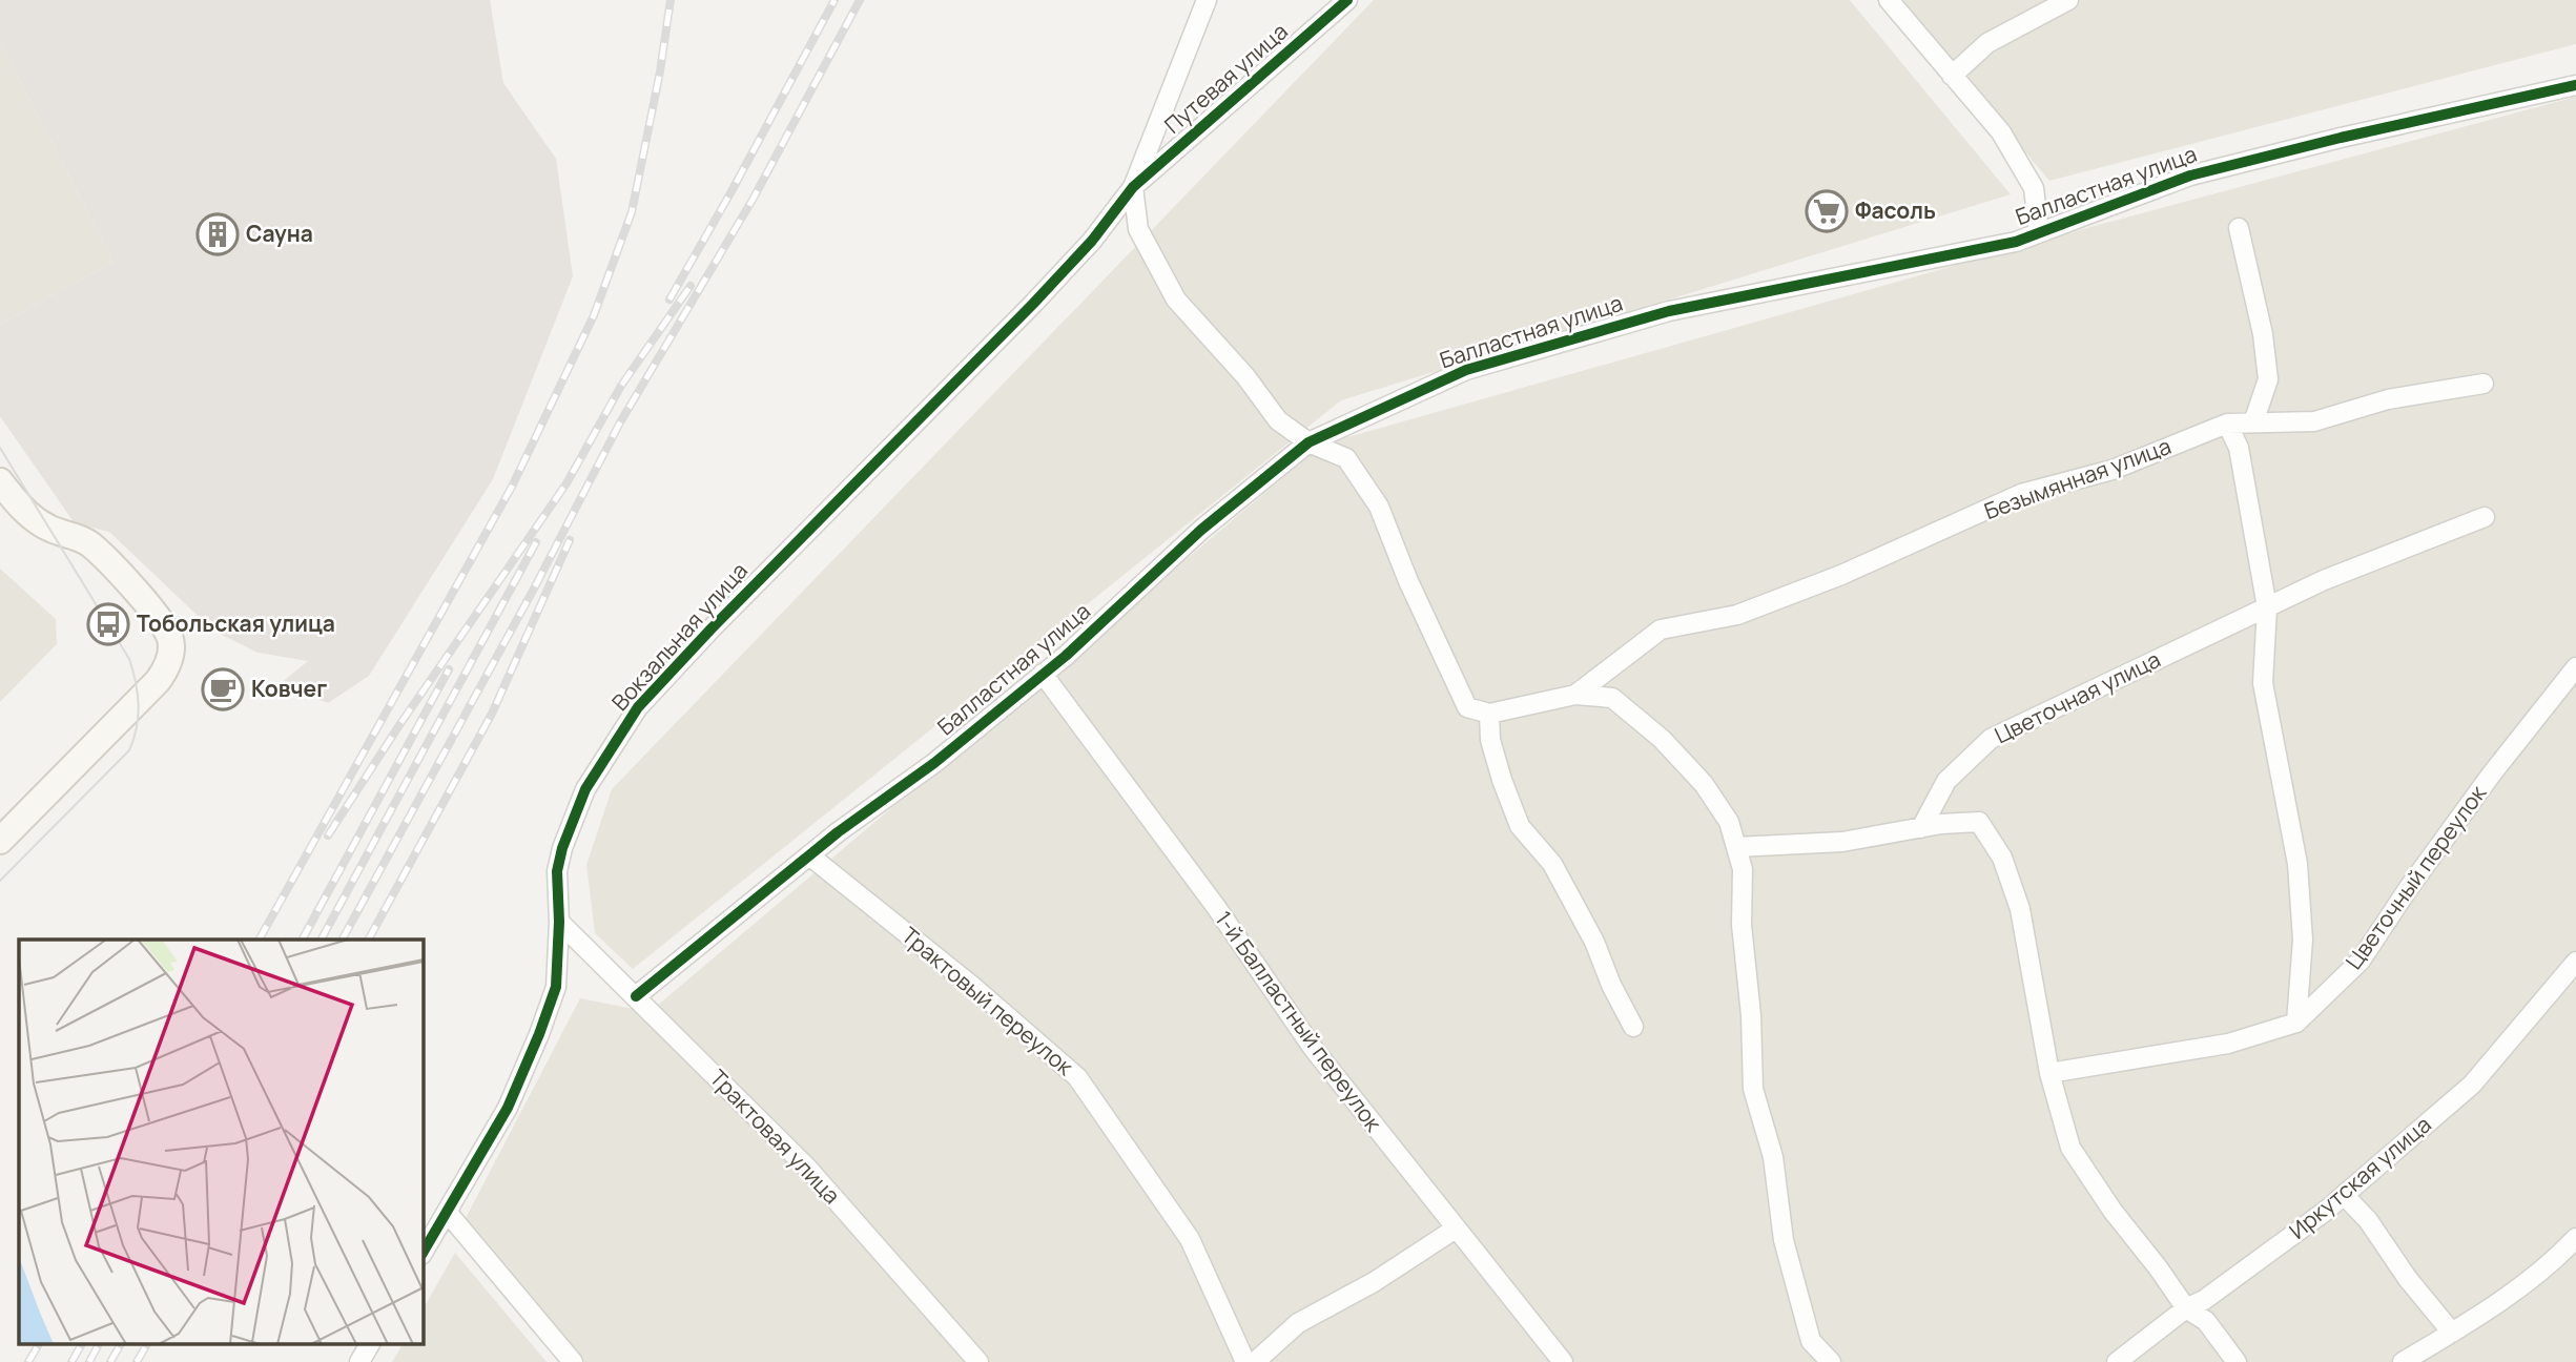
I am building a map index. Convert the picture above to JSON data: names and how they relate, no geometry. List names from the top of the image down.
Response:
{
  "streets": {
    "street": [
      "Путевая улица",
      "Балластная улица",
      "Безымянная улица",
      "Вокзальная улица",
      "Цветочная улица",
      "Цветочный переулок",
      "Трактовый переулок",
      "1-й Балластный переулок",
      "Трактовая улица",
      "Иркутская улица"
    ]
  },
  "crossings": [
    ["Путевая улица", "Вокзальная улица"],
    ["Балластная улица", "Трактовый переулок"],
    ["Балластная улица", "1-й Балластный переулок"],
    ["Балластная улица", "Трактовая улица"],
    ["Вокзальная улица", "Трактовая улица"]
  ],
  "places": {
    "supermarket": ["Фасоль"],
    "building": ["Сауна"],
    "bus stop": ["Тобольская улица"],
    "cafe": ["Ковчег"]
  }
}
